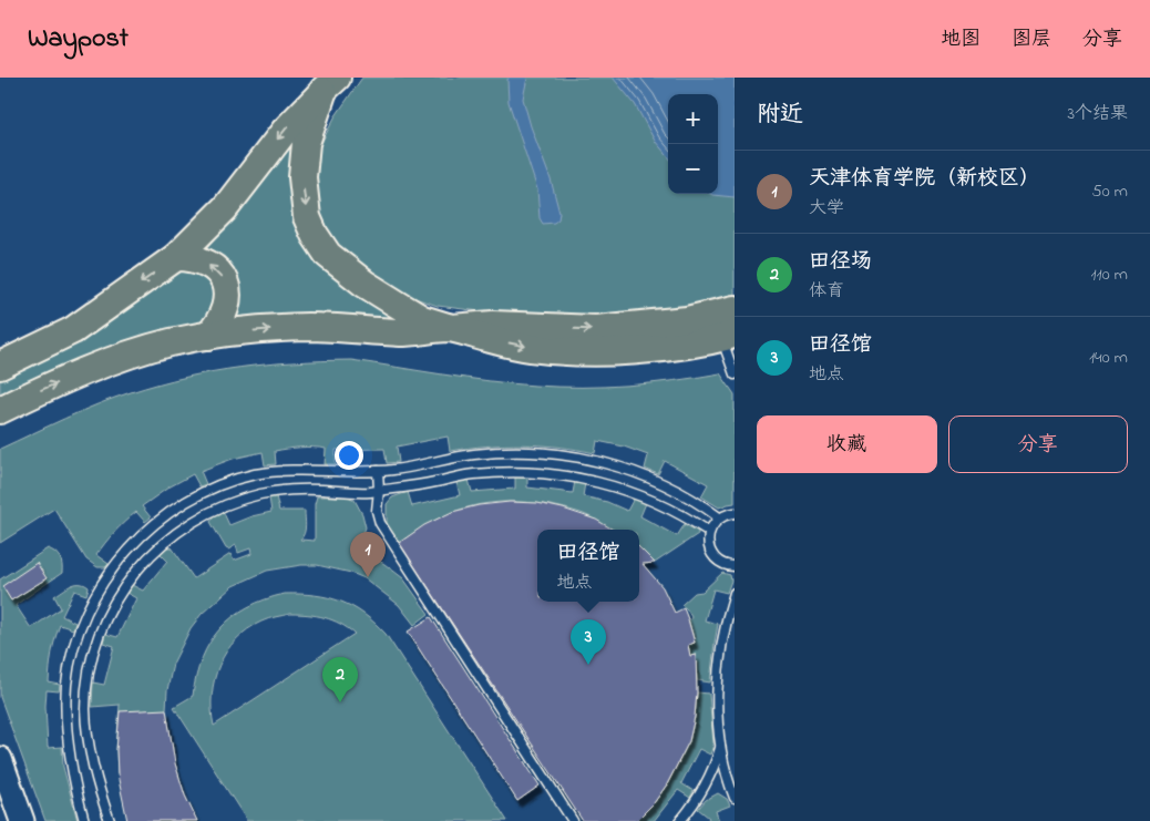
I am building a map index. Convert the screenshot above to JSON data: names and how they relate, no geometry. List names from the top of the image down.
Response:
{
  "page": {
    "header": "Waypost",
    "nav": ["地图", "图层", "分享"],
    "heading": ["附近", "3个结果"],
    "map_buttons": ["+", "−"],
    "list": [
      {
        "mark": "1",
        "name": "天津体育学院（新校区）",
        "note": "大学",
        "value": "50 m"
      },
      {
        "mark": "2",
        "name": "田径场",
        "note": "体育",
        "value": "110 m"
      },
      {
        "mark": "3",
        "name": "田径馆",
        "note": "地点",
        "value": "140 m"
      }
    ],
    "buttons": ["收藏", "分享"],
    "popup": ["田径馆", "地点"],
    "pins": ["1", "3", "2"]
  }
}
